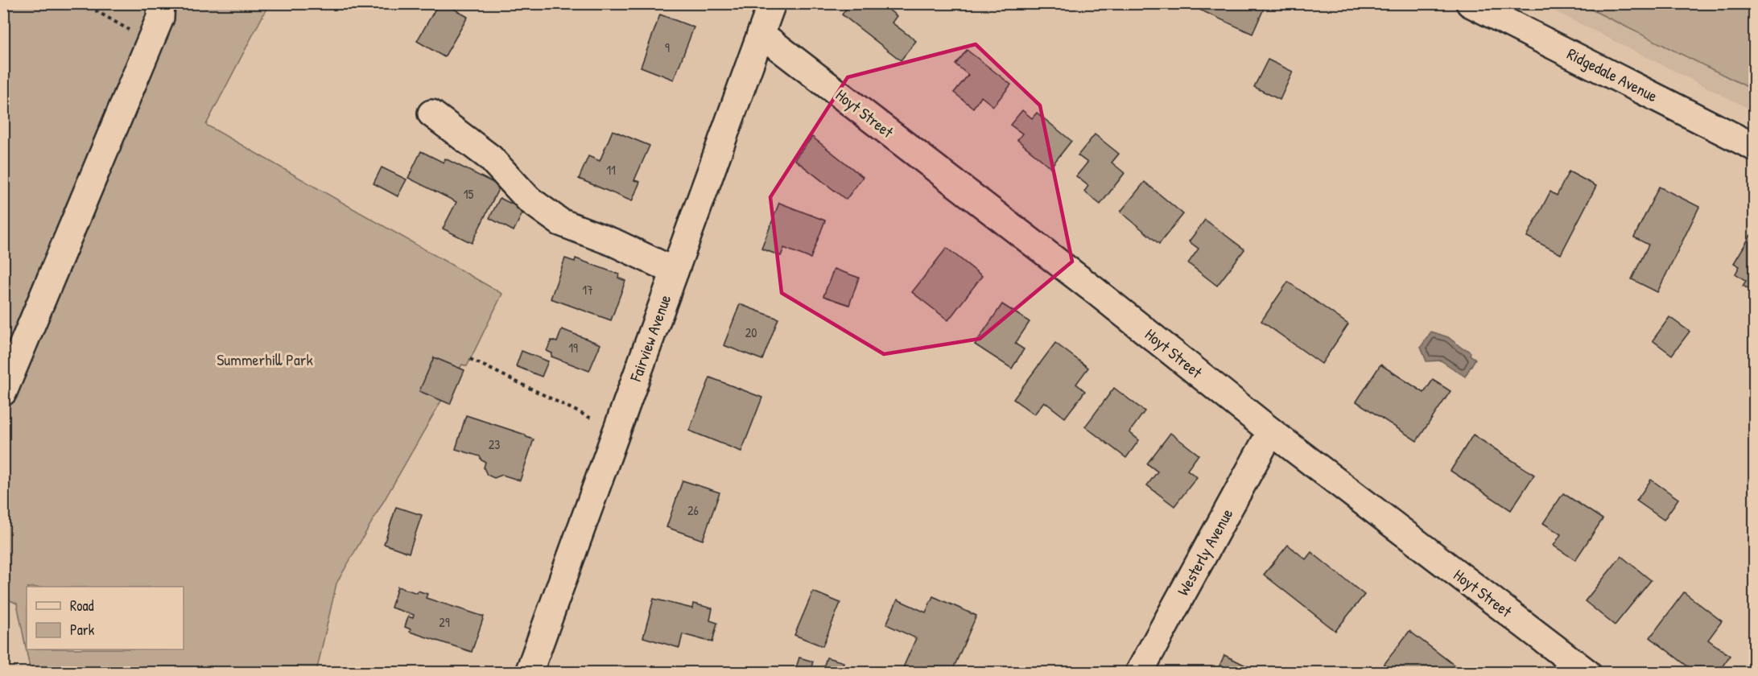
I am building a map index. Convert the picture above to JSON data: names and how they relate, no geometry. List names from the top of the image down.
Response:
{
  "streets": {
    "street": [
      "Ridgedale Avenue",
      "Hoyt Street",
      "Fairview Avenue",
      "Westerly Avenue"
    ]
  },
  "crossings": [
    ["Hoyt Street", "Fairview Avenue"],
    ["Hoyt Street", "Westerly Avenue"]
  ],
  "parks": ["Summerhill Park"],
  "house_numbers": [
    "9",
    "11",
    "15",
    "17",
    "20",
    "19",
    "23",
    "26",
    "29"
  ],
  "legend": ["Road", "Park"]
}
